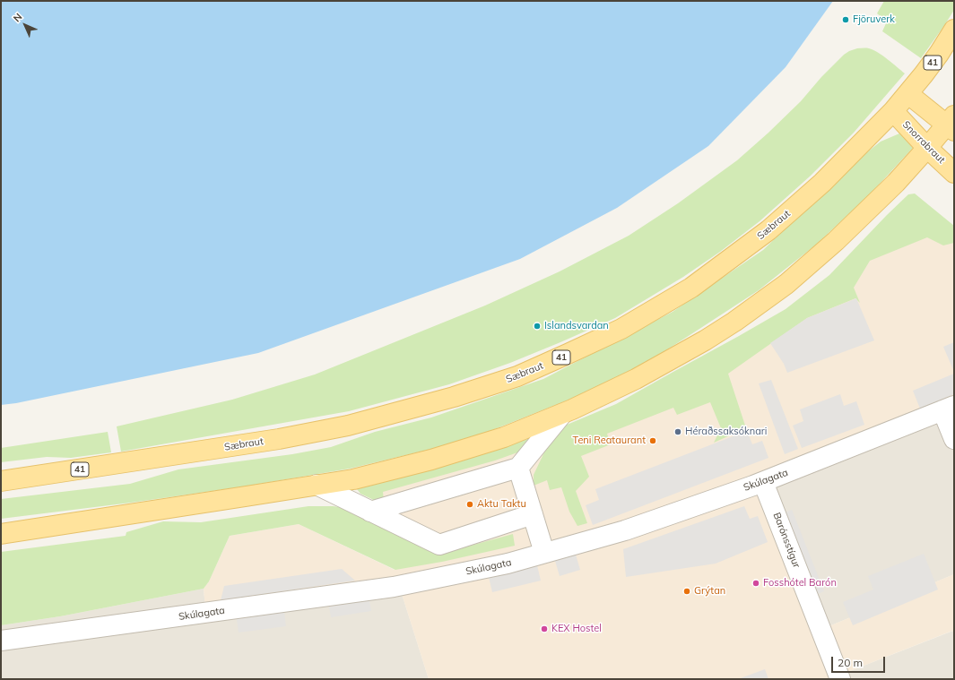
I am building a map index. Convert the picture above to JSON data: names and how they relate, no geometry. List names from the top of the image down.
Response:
{
  "streets": {
    "main road": ["41", "Snorrabraut", "Sæbraut"],
    "street": ["Skúlagata", "Barónsstígur"]
  },
  "crossings": [
    ["Snorrabraut", "Sæbraut"],
    ["Skúlagata", "Barónsstígur"]
  ],
  "places": [
    "Fjöruverk",
    "Islandsvardan",
    "Héraðssaksóknari",
    "Teni Reataurant",
    "Aktu Taktu",
    "Fosshótel Barón",
    "Grýtan",
    "KEX Hostel"
  ],
  "scale_bar": "20 m",
  "north": "top left"
}
